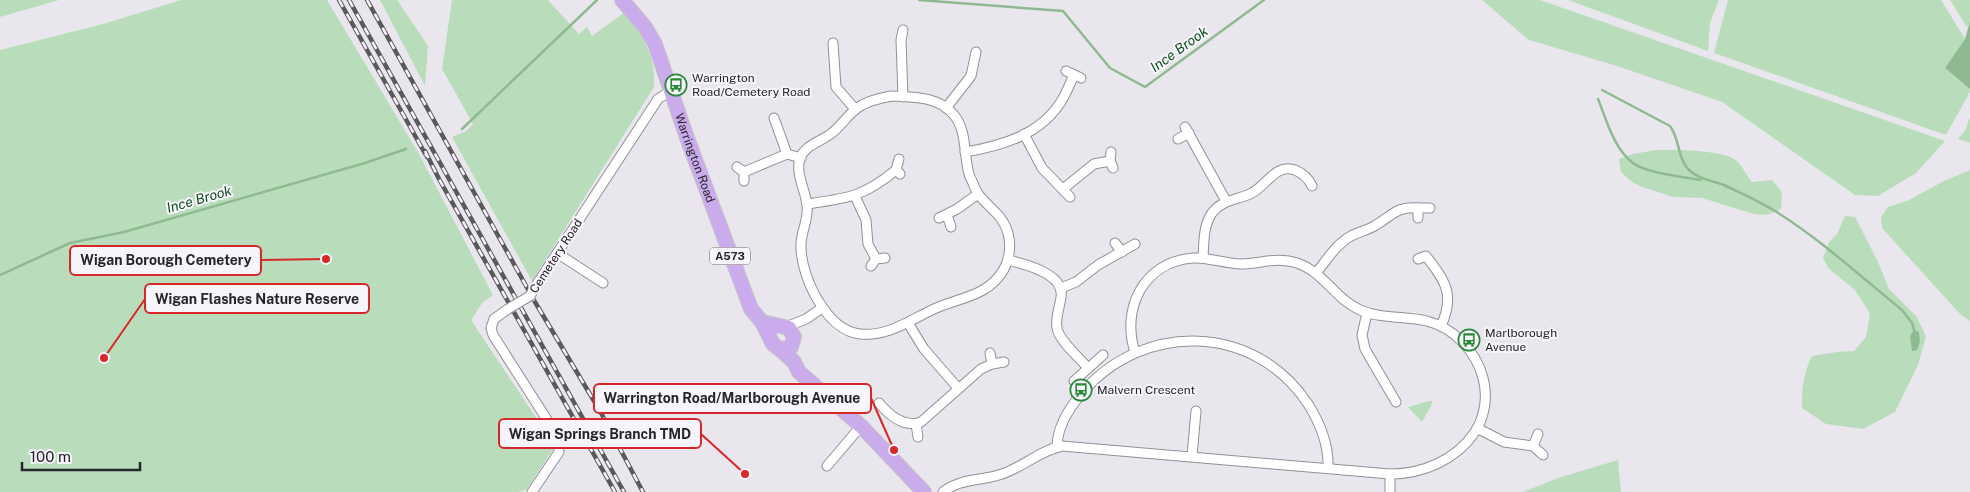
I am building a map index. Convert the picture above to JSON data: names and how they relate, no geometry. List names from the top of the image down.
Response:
{
  "streets": {
    "main road": ["Warrington Road", "A573"],
    "street": ["Cemetery Road"]
  },
  "crossings": [
    ["Warrington Road", "Cemetery Road"]
  ],
  "water": ["Ince Brook"],
  "places": {
    "bus stop": ["Warrington Road/Cemetery Road", "Marlborough Avenue", "Malvern Crescent"],
    "other": [
      "Wigan Borough Cemetery",
      "Wigan Flashes Nature Reserve",
      "Warrington Road/Marlborough Avenue",
      "Wigan Springs Branch TMD"
    ]
  },
  "scale_bar": "100 m"
}
